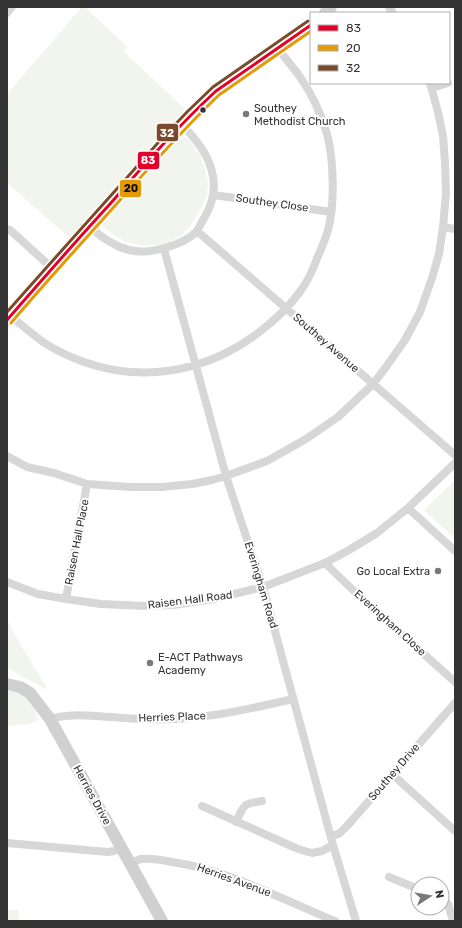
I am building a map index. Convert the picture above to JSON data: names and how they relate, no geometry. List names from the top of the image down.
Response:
{
  "streets": {
    "street": [
      "Southey Close",
      "Southey Avenue",
      "Raisen Hall Place",
      "Everingham Road",
      "Raisen Hall Road",
      "Everingham Close",
      "Herries Place",
      "Southey Drive",
      "Herries Drive",
      "Herries Avenue"
    ]
  },
  "crossings": [
    ["Raisen Hall Place", "Raisen Hall Road"],
    ["Everingham Road", "Raisen Hall Road"],
    ["Everingham Road", "Herries Place"],
    ["Everingham Road", "Southey Drive"],
    ["Raisen Hall Road", "Everingham Close"],
    ["Herries Place", "Herries Drive"],
    ["Herries Drive", "Herries Avenue"]
  ],
  "places": ["Southey Methodist Church", "Go Local Extra", "E-ACT Pathways Academy"],
  "lines": ["transit line 32", "transit line 83", "transit line 20"],
  "legend": ["83", "20", "32"],
  "north": "right"
}
